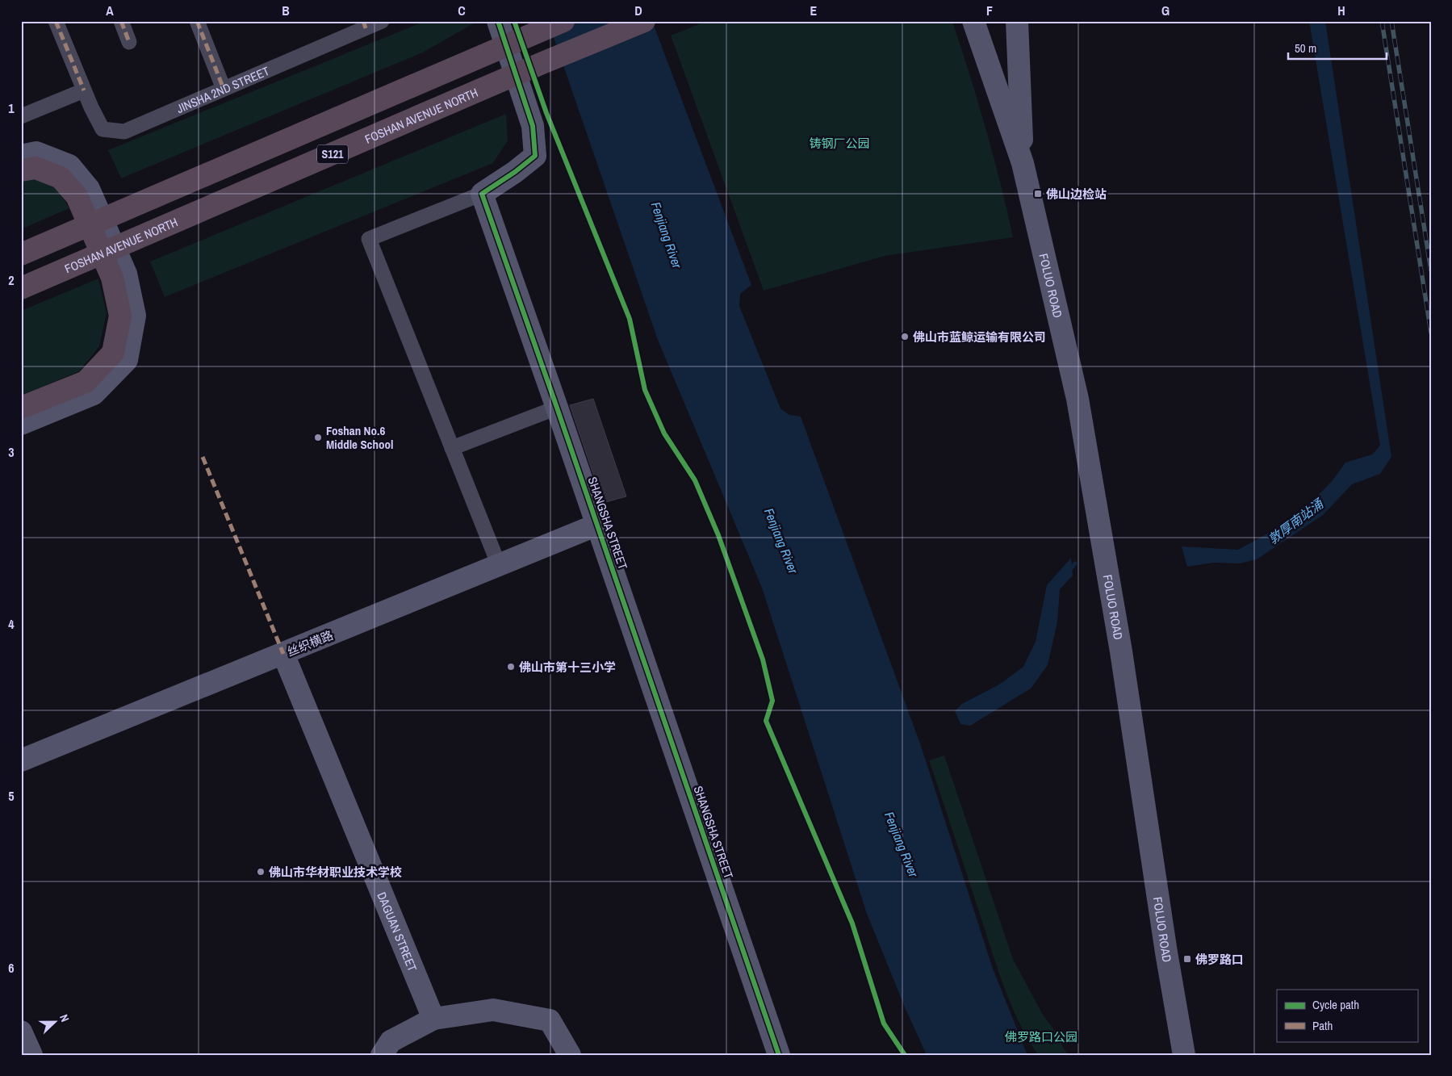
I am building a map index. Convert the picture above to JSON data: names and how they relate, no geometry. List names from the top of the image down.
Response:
{
  "streets": {
    "highway": ["FOSHAN AVENUE NORTH", "S121"],
    "street": [
      "JINSHA 2ND STREET",
      "FOLUO ROAD",
      "SHANGSHA STREET",
      "丝织横路",
      "DAGUAN STREET"
    ]
  },
  "crossings": [
    ["SHANGSHA STREET", "丝织横路"],
    ["丝织横路", "DAGUAN STREET"]
  ],
  "water": ["Fenjiang River", "敦厚南站涌"],
  "parks": ["铸钢厂公园", "佛罗路口公园"],
  "places": {
    "transit": ["佛山边检站", "佛罗路口"],
    "other": [
      "佛山市蓝鲸运输有限公司",
      "Foshan No.6 Middle School",
      "佛山市第十三小学",
      "佛山市华材职业技术学校"
    ]
  },
  "legend": ["Cycle path", "Path"],
  "scale_bar": "50 m",
  "north": "right",
  "grid": {
    "columns": [
      "A",
      "B",
      "C",
      "D",
      "E",
      "F",
      "G",
      "H"
    ],
    "rows": [
      "1",
      "2",
      "3",
      "4",
      "5",
      "6"
    ]
  }
}
